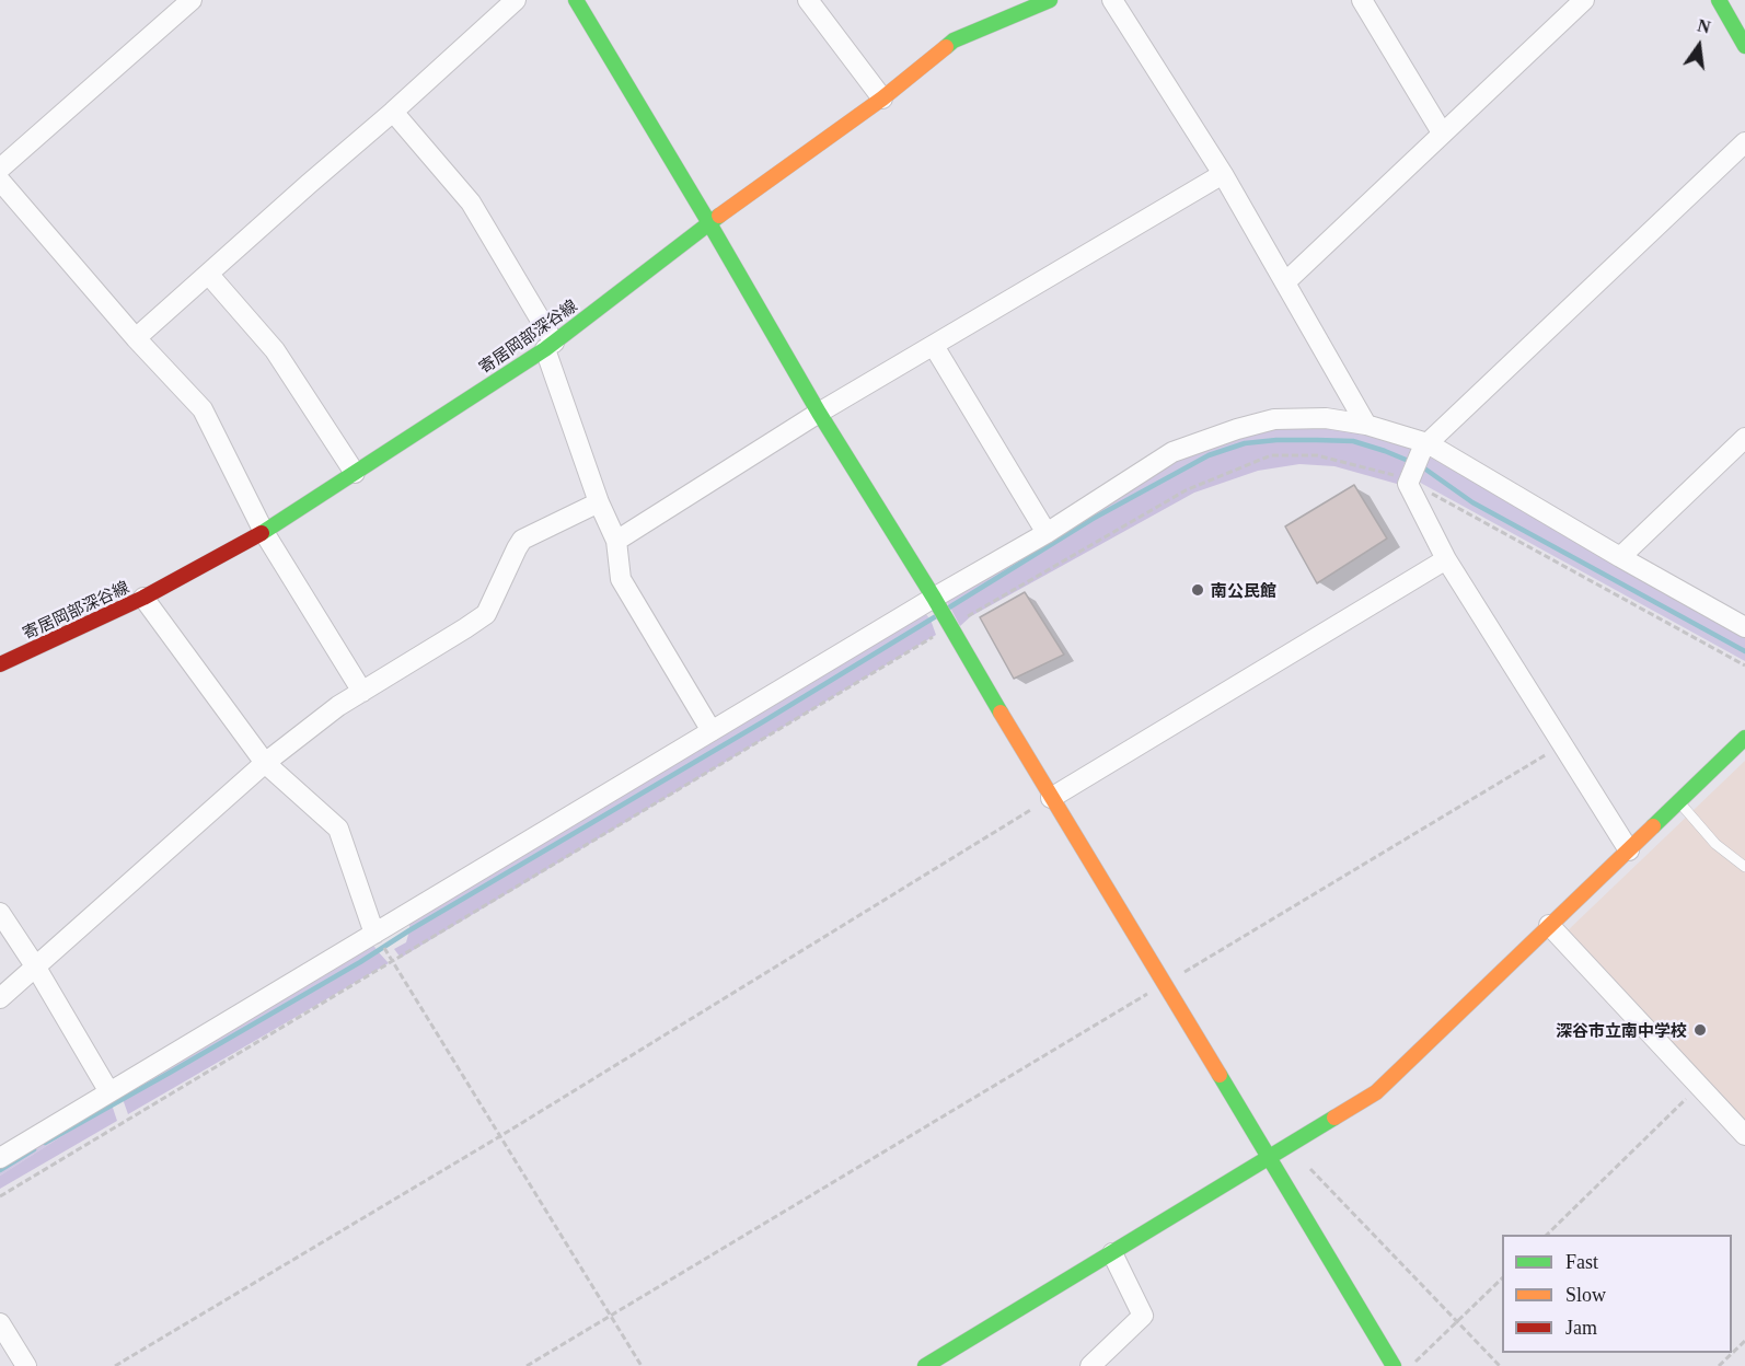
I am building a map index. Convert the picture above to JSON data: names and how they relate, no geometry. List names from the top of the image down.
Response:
{
  "streets": {
    "street": ["寄居岡部深谷線"]
  },
  "places": ["南公民館", "深谷市立南中学校"],
  "legend": ["Fast", "Slow", "Jam"],
  "north": "top"
}
